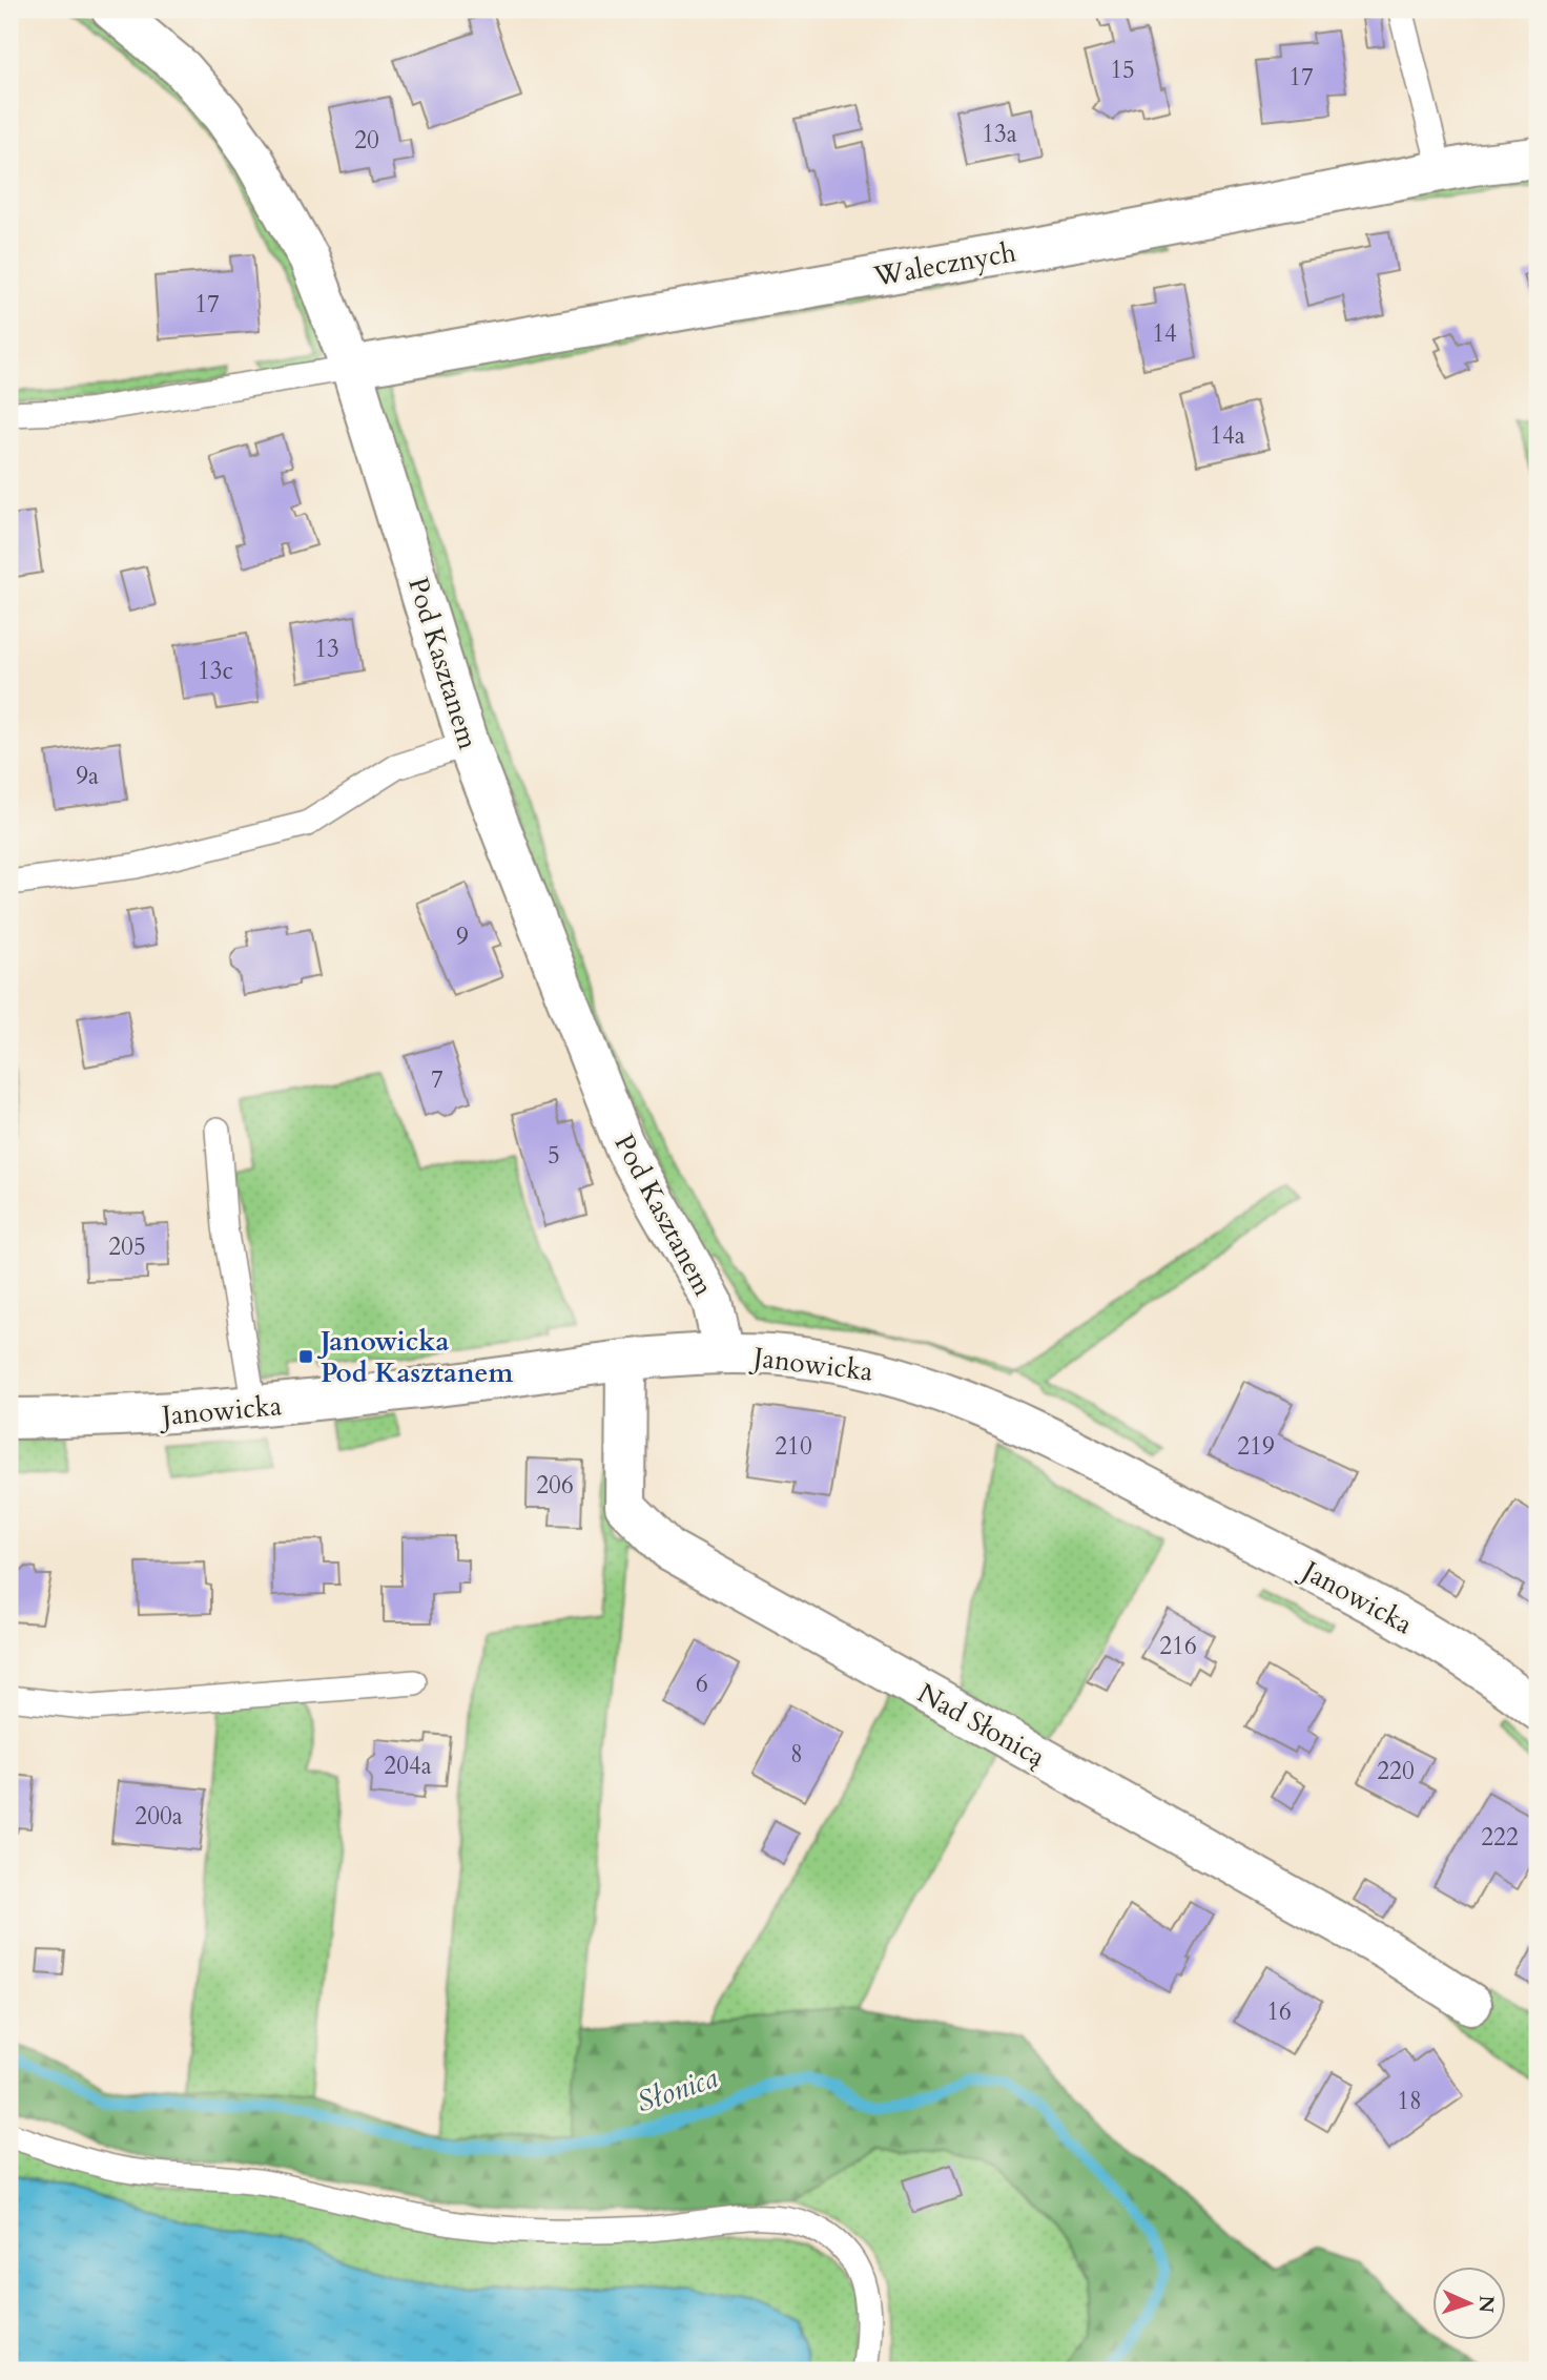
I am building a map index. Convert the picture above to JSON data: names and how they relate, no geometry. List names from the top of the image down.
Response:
{
  "streets": {
    "street": [
      "Walecznych",
      "Pod Kasztanem",
      "Janowicka",
      "Nad Słonicą"
    ]
  },
  "crossings": [
    ["Walecznych", "Pod Kasztanem"],
    ["Pod Kasztanem", "Janowicka"],
    ["Janowicka", "Nad Słonicą"]
  ],
  "water": ["Słonica"],
  "places": {
    "transit": ["Janowicka Pod Kasztanem"]
  },
  "house_numbers": [
    "15",
    "17",
    "13a",
    "20",
    "17",
    "14",
    "14a",
    "13",
    "13c",
    "9a",
    "9",
    "7",
    "5",
    "205",
    "210",
    "219",
    "206",
    "216",
    "6",
    "8",
    "204a",
    "220",
    "200a",
    "222",
    "16",
    "18"
  ],
  "north": "right"
}
